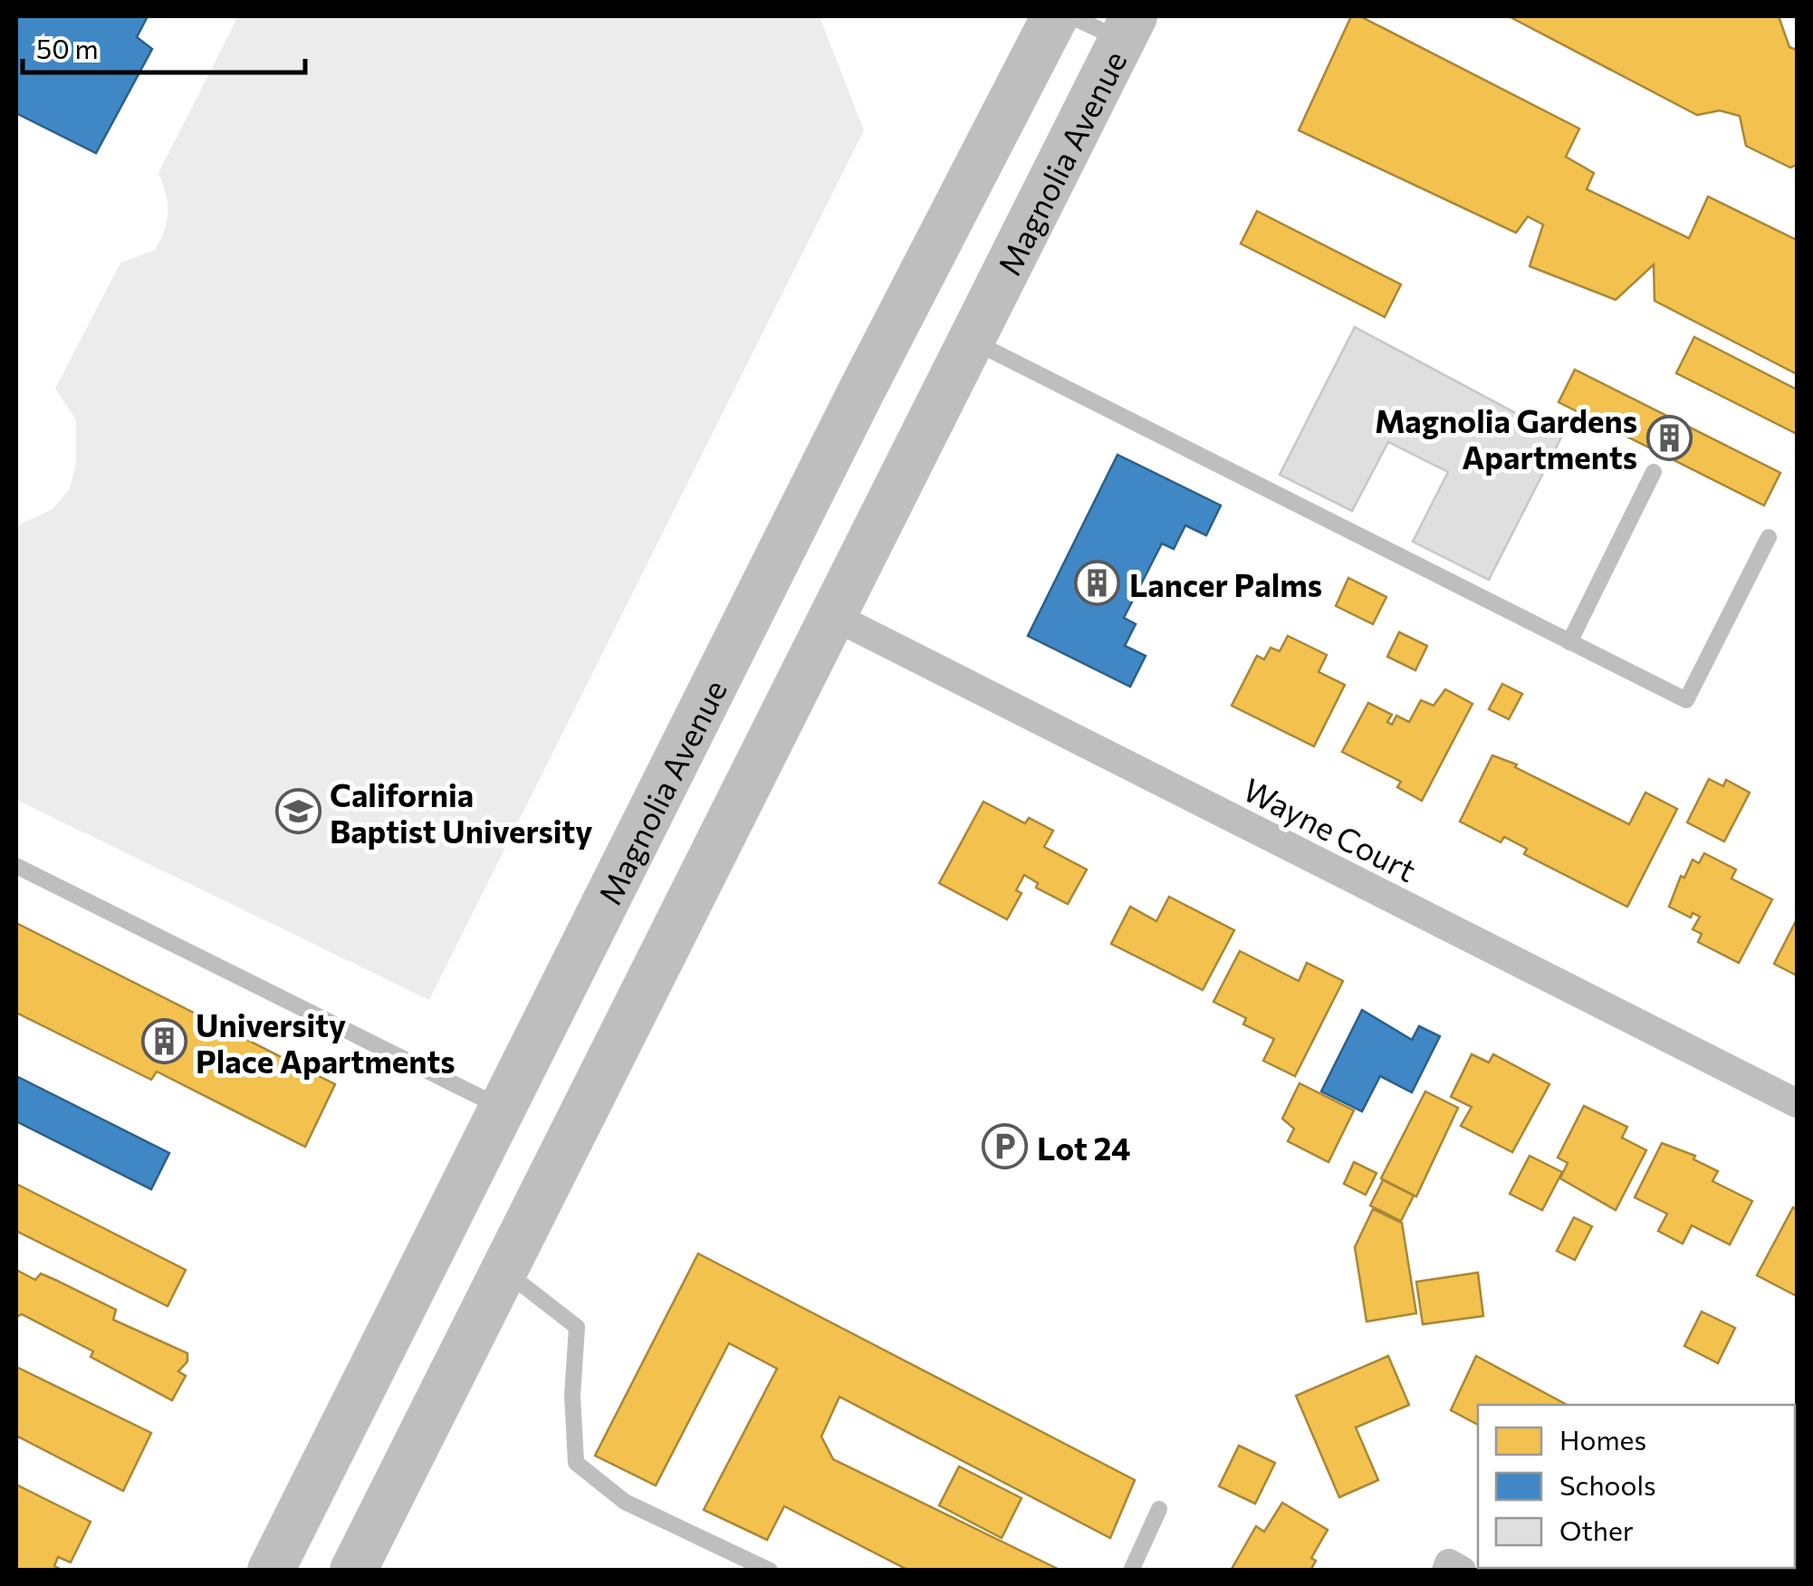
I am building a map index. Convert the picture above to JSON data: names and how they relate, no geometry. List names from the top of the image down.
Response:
{
  "streets": {
    "main road": ["Magnolia Avenue"],
    "street": ["Wayne Court"]
  },
  "crossings": [
    ["Magnolia Avenue", "Wayne Court"]
  ],
  "places": {
    "building": ["Magnolia Gardens Apartments", "Lancer Palms", "University Place Apartments"],
    "school or university": ["California Baptist University"],
    "parking": ["Lot 24"]
  },
  "legend": ["Homes", "Schools", "Other"],
  "scale_bar": "50 m"
}
